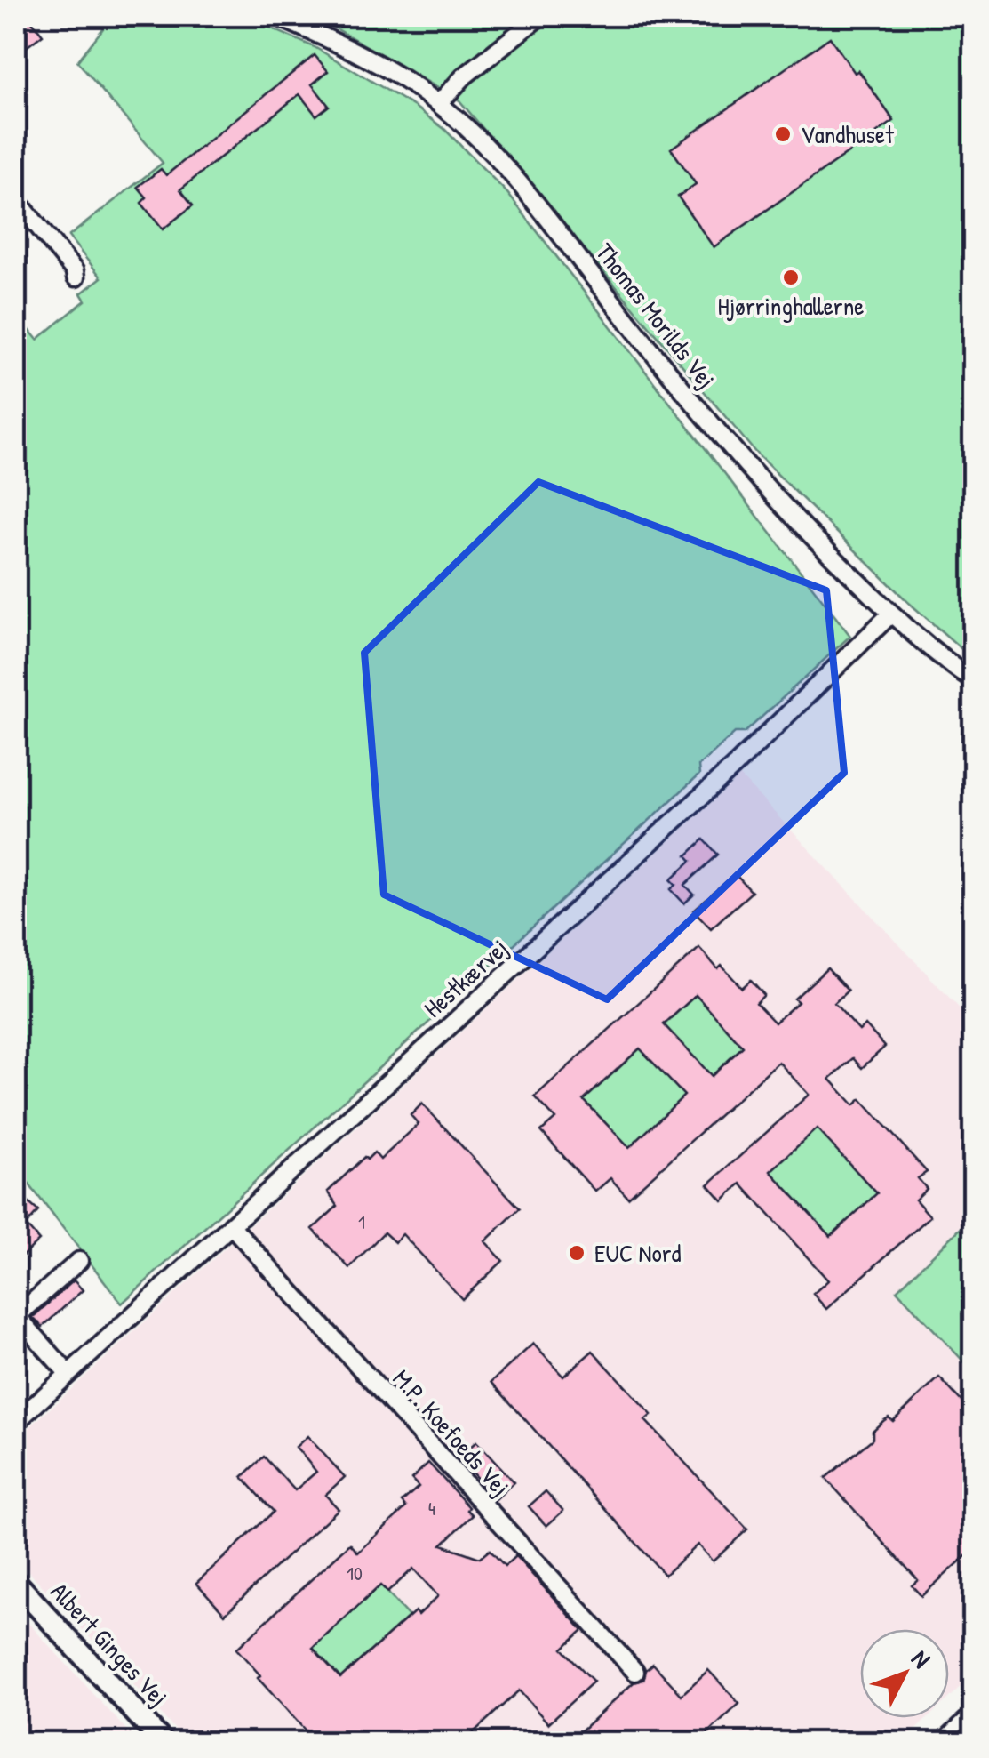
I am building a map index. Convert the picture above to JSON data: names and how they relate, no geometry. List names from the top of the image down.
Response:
{
  "streets": {
    "street": [
      "Thomas Morilds Vej",
      "Hestkærvej",
      "M.P. Koefoeds Vej",
      "Albert Ginges Vej"
    ]
  },
  "crossings": [
    ["Thomas Morilds Vej", "Hestkærvej"],
    ["Hestkærvej", "M.P. Koefoeds Vej"]
  ],
  "places": ["Vandhuset", "Hjørringhallerne", "EUC Nord"],
  "house_numbers": ["1", "4", "10"],
  "north": "top right"
}
